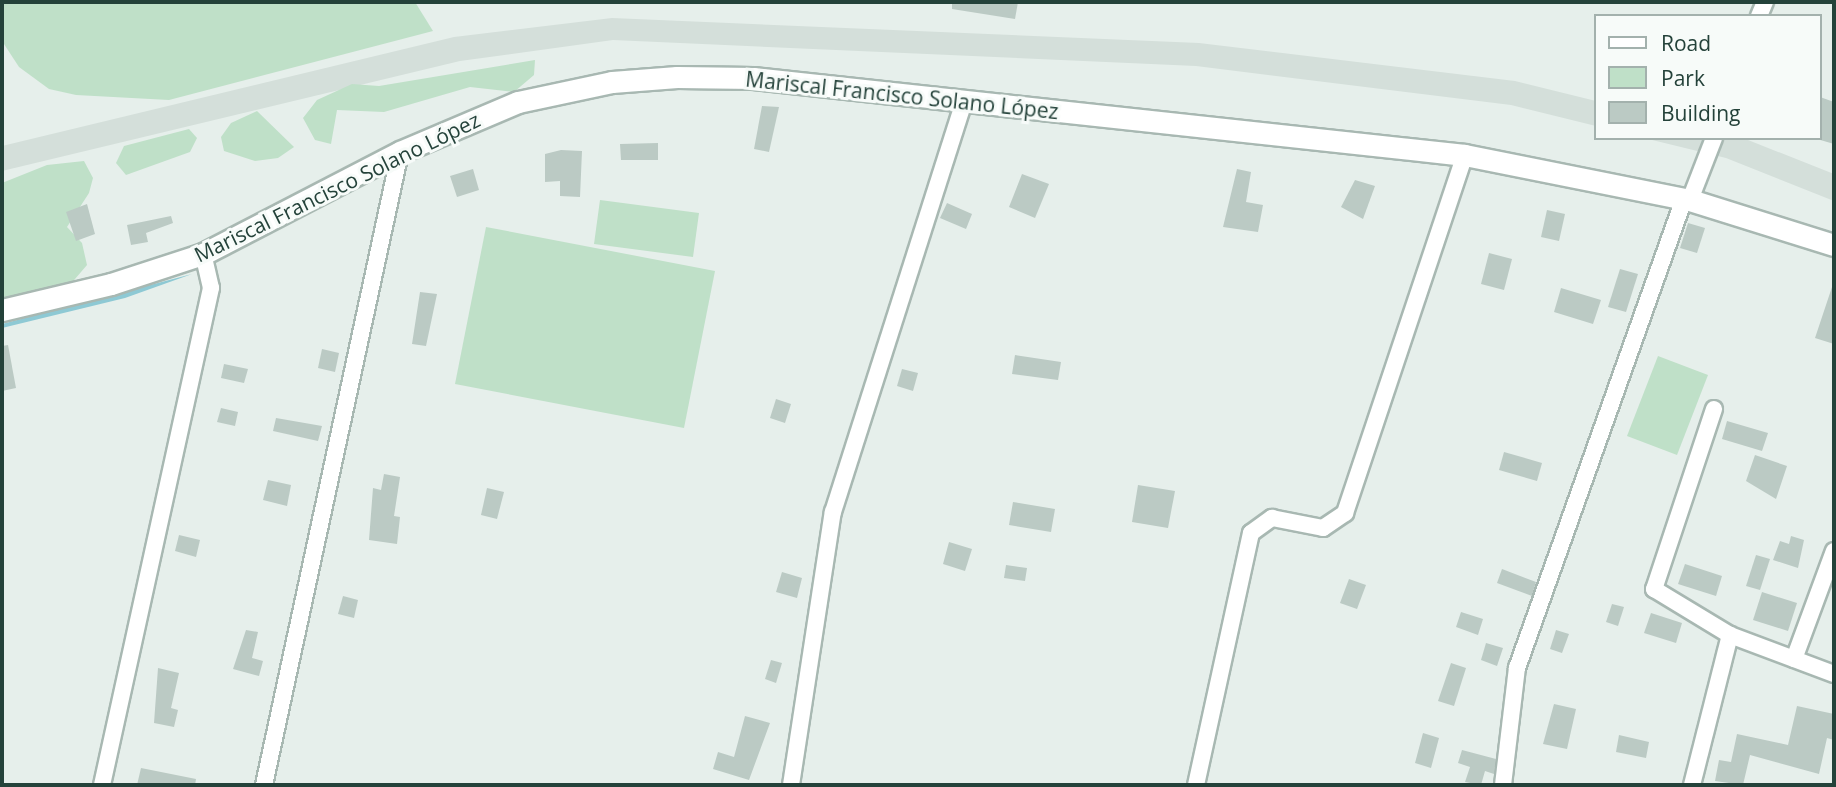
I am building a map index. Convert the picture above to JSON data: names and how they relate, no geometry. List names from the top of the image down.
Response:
{
  "streets": {
    "street": ["Mariscal Francisco Solano López"]
  },
  "legend": ["Road", "Park", "Building"]
}
